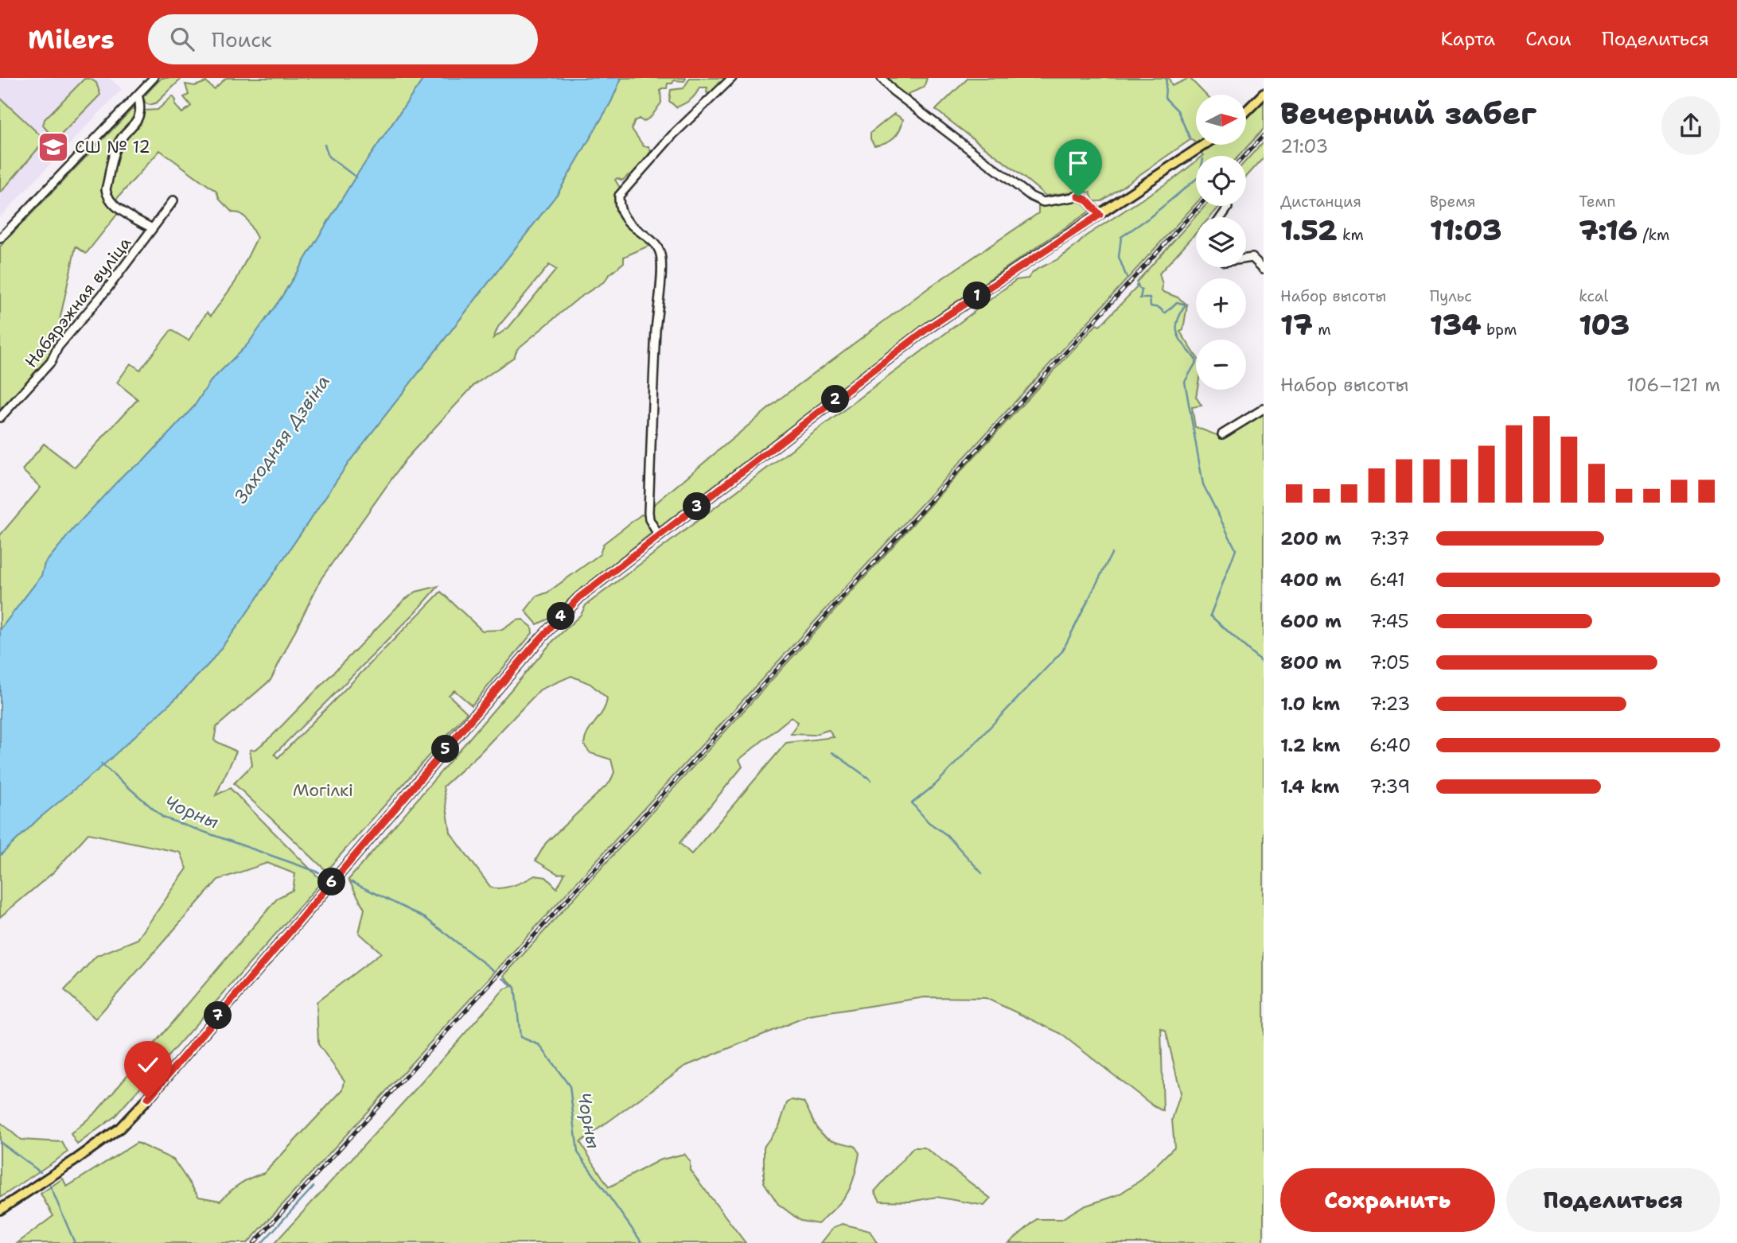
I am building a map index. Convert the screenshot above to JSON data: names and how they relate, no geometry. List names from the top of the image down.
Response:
{
  "streets": {
    "street": ["Набярэжная вуліца"]
  },
  "water": ["Заходняя Дзвіна", "Чорны"],
  "parks": ["Могілкі"],
  "places": {
    "school or university": ["СШ № 12"]
  },
  "north": "right",
  "page": {
    "header": "Milers",
    "search": "Поиск",
    "nav": ["Карта", "Слои", "Поделиться"],
    "heading": ["Вечерний забег", "21:03"],
    "map_buttons": ["+", "−"],
    "stats": [
      ["Дистанция", "1.52 km"],
      ["Время", "11:03"],
      ["Темп", "7:16 /km"],
      ["Набор высоты", "17 m"],
      ["Пульс", "134 bpm"],
      ["kcal", "103"]
    ],
    "pins": [
      "1",
      "2",
      "3",
      "4",
      "5",
      "6",
      "7"
    ],
    "chart": ["Набор высоты", "106–121 m"],
    "list": [
      {
        "name": "200 m",
        "note": "7:37"
      },
      {
        "name": "400 m",
        "note": "6:41"
      },
      {
        "name": "600 m",
        "note": "7:45"
      },
      {
        "name": "800 m",
        "note": "7:05"
      },
      {
        "name": "1.0 km",
        "note": "7:23"
      },
      {
        "name": "1.2 km",
        "note": "6:40"
      },
      {
        "name": "1.4 km",
        "note": "7:39"
      }
    ],
    "buttons": ["Сохранить", "Поделиться"]
  }
}
